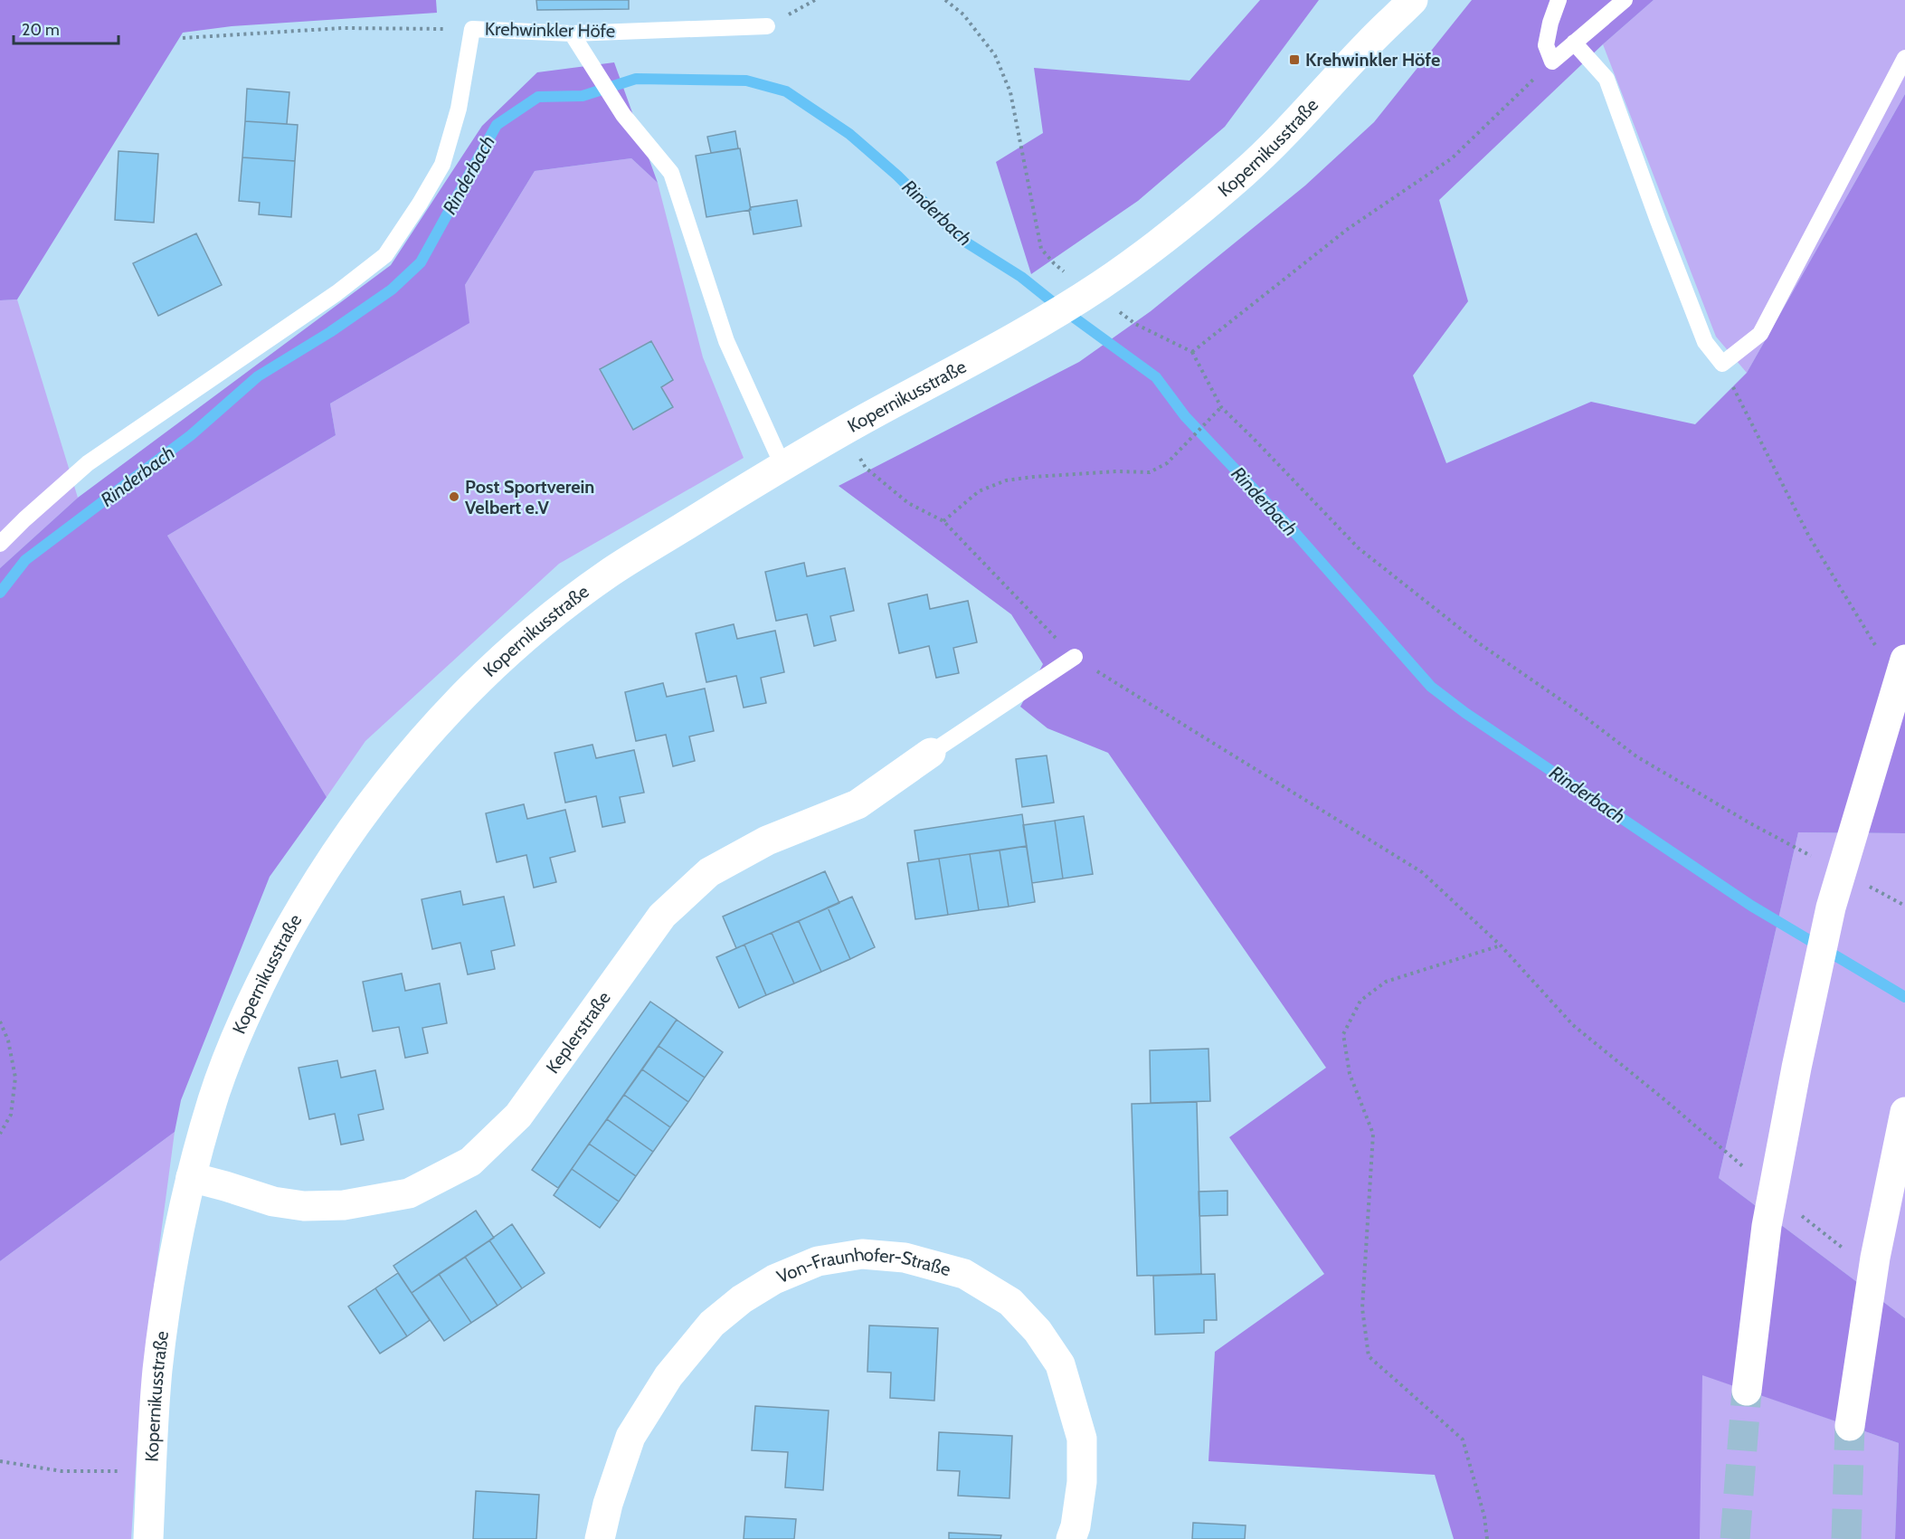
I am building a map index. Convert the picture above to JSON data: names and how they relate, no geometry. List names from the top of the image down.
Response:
{
  "streets": {
    "main road": ["Kopernikusstraße", "Keplerstraße", "Von-Fraunhofer-Straße"],
    "lane": ["Krehwinkler Höfe"]
  },
  "crossings": [
    ["Kopernikusstraße", "Keplerstraße"]
  ],
  "water": ["Rinderbach"],
  "places": {
    "transit": ["Krehwinkler Höfe"],
    "other": ["Post Sportverein Velbert e.V"]
  },
  "scale_bar": "20 m"
}
